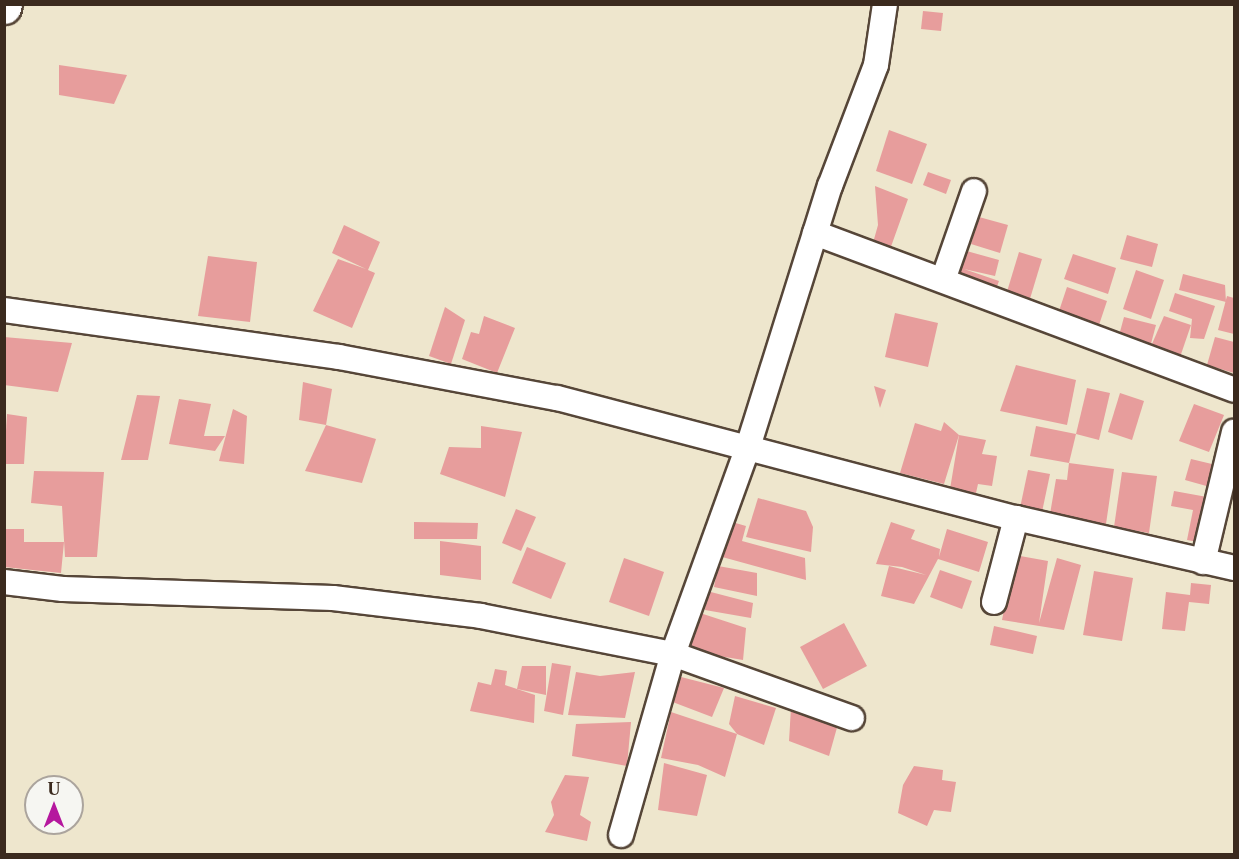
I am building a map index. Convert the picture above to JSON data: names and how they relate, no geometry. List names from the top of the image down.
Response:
{
  "north": "top"
}
